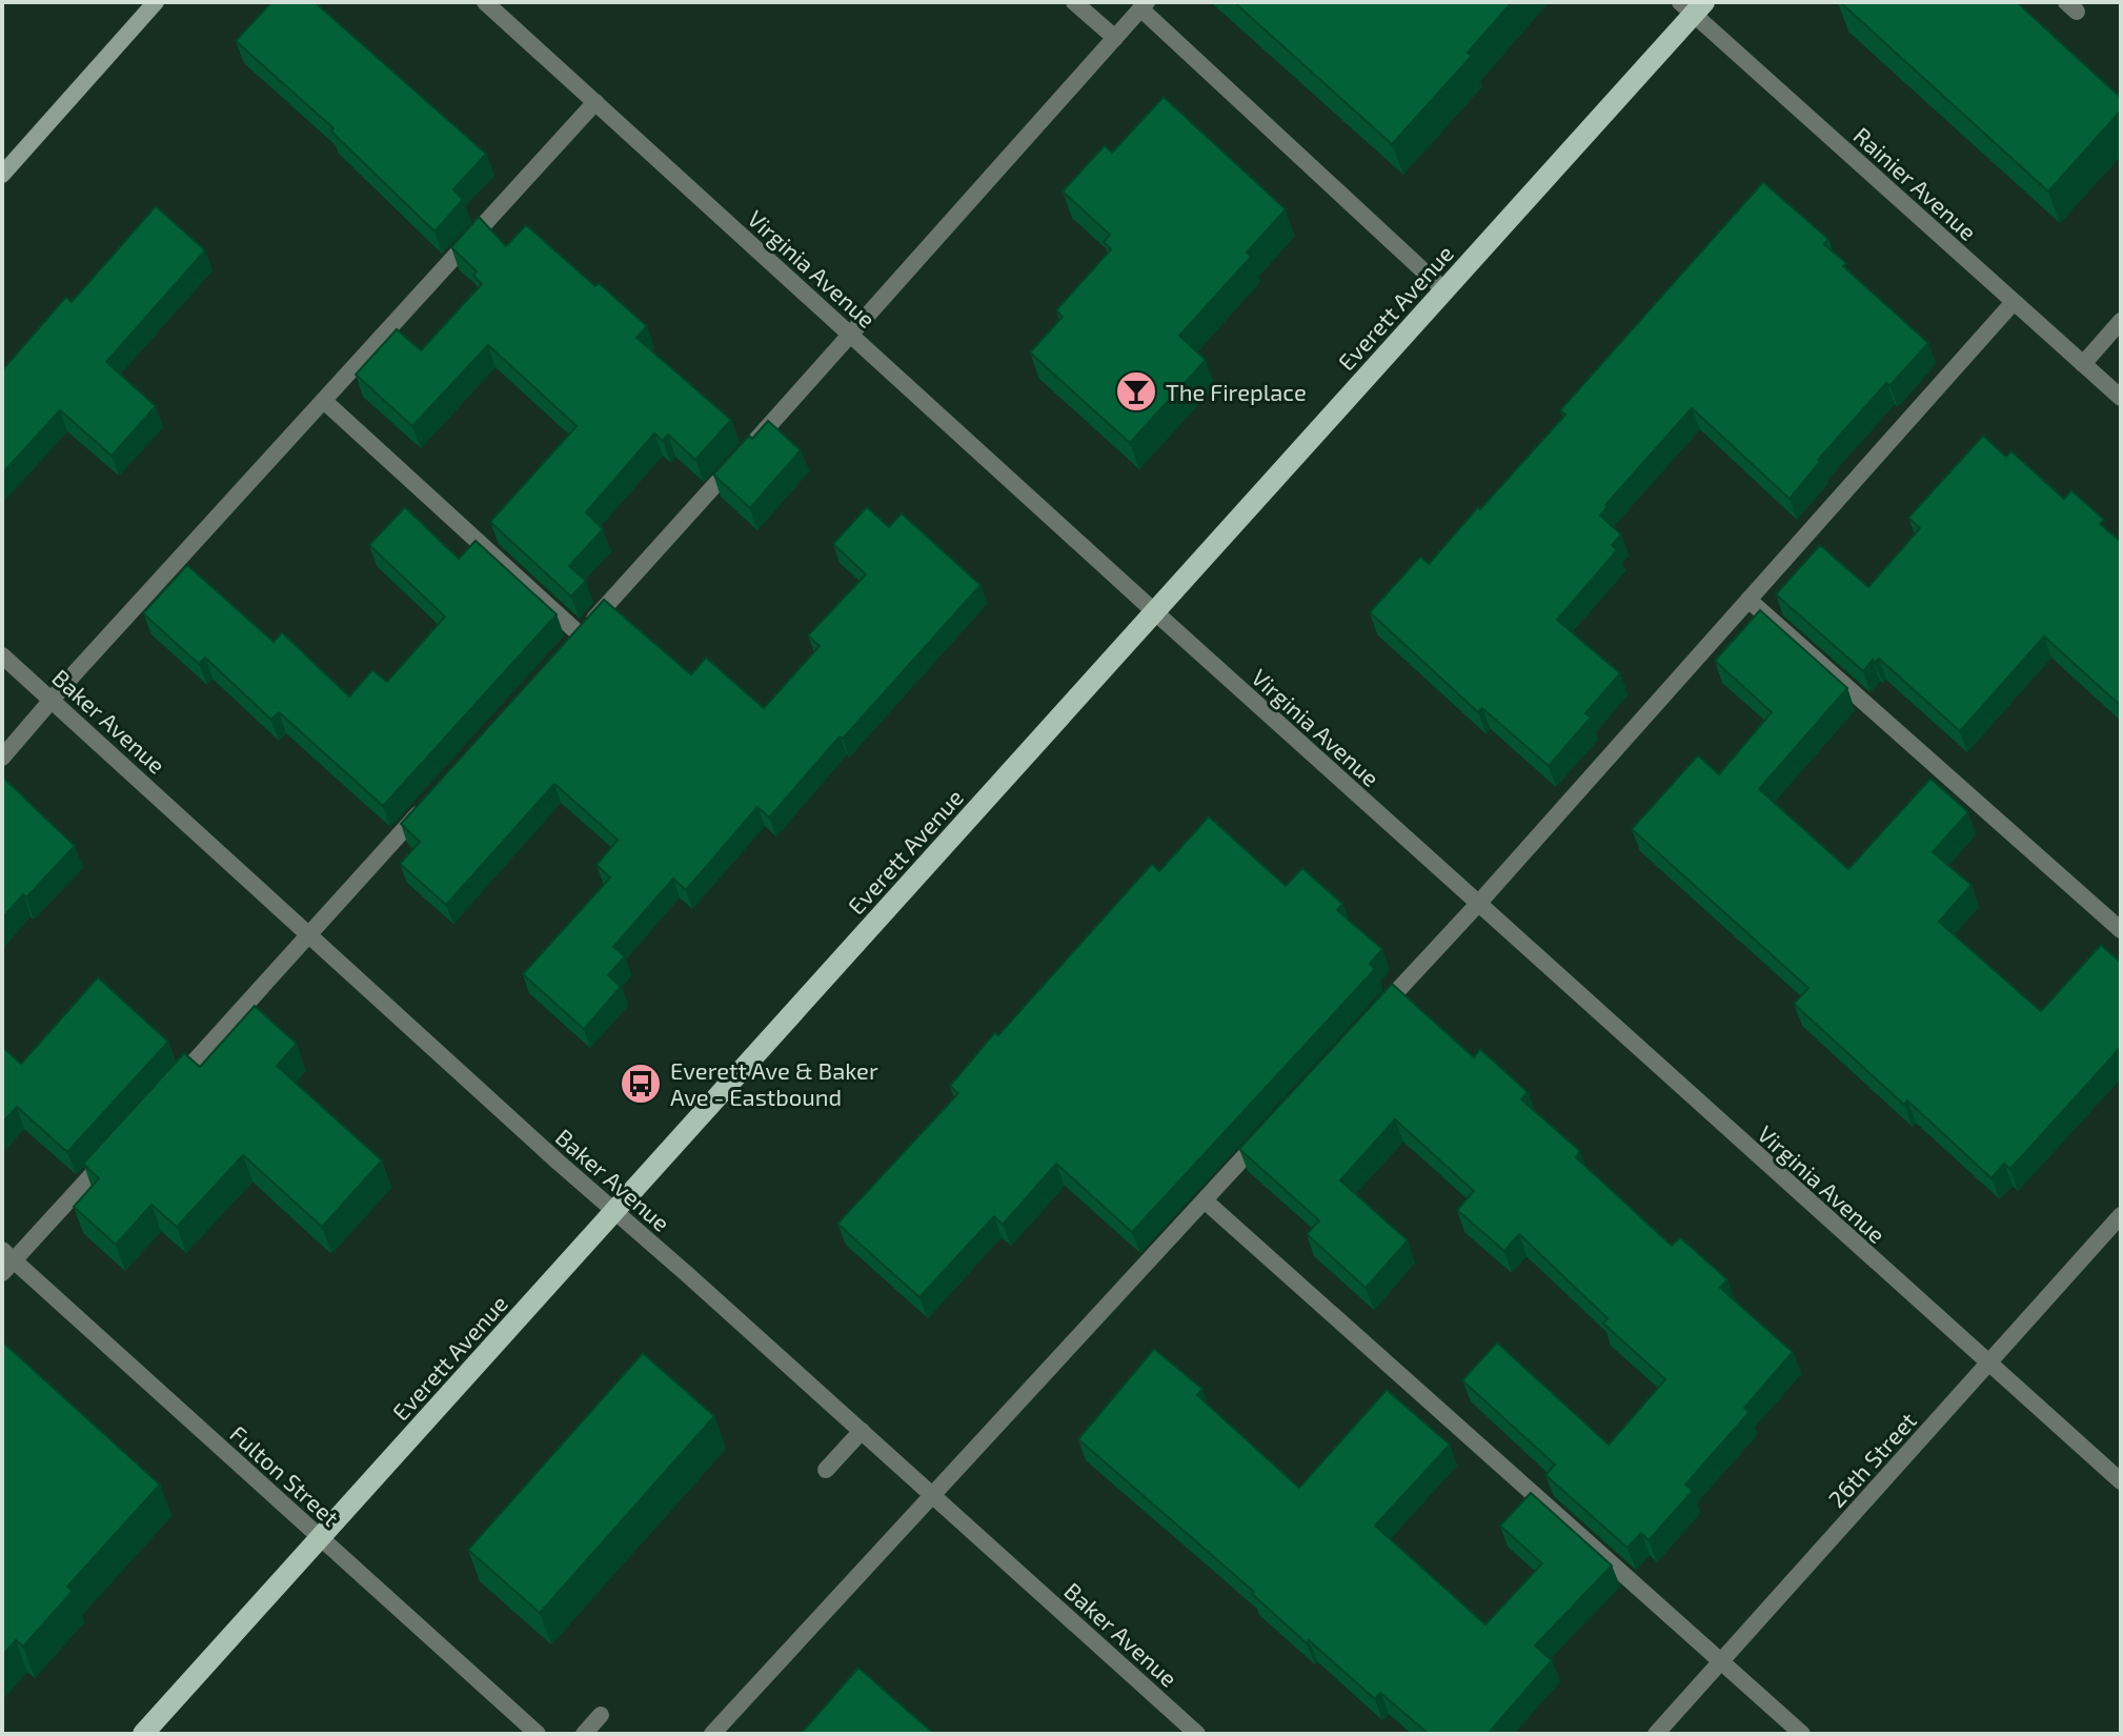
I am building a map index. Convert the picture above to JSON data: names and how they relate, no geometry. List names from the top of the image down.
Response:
{
  "streets": {
    "main road": ["Everett Avenue"],
    "street": [
      "Rainier Avenue",
      "Virginia Avenue",
      "Baker Avenue",
      "26th Street",
      "Fulton Street"
    ]
  },
  "crossings": [
    ["Rainier Avenue", "Everett Avenue"],
    ["Virginia Avenue", "Everett Avenue"],
    ["Virginia Avenue", "26th Street"],
    ["Everett Avenue", "Baker Avenue"],
    ["Everett Avenue", "Fulton Street"]
  ],
  "places": {
    "bar": ["The Fireplace"],
    "bus stop": ["Everett Ave & Baker Ave - Eastbound"]
  }
}
